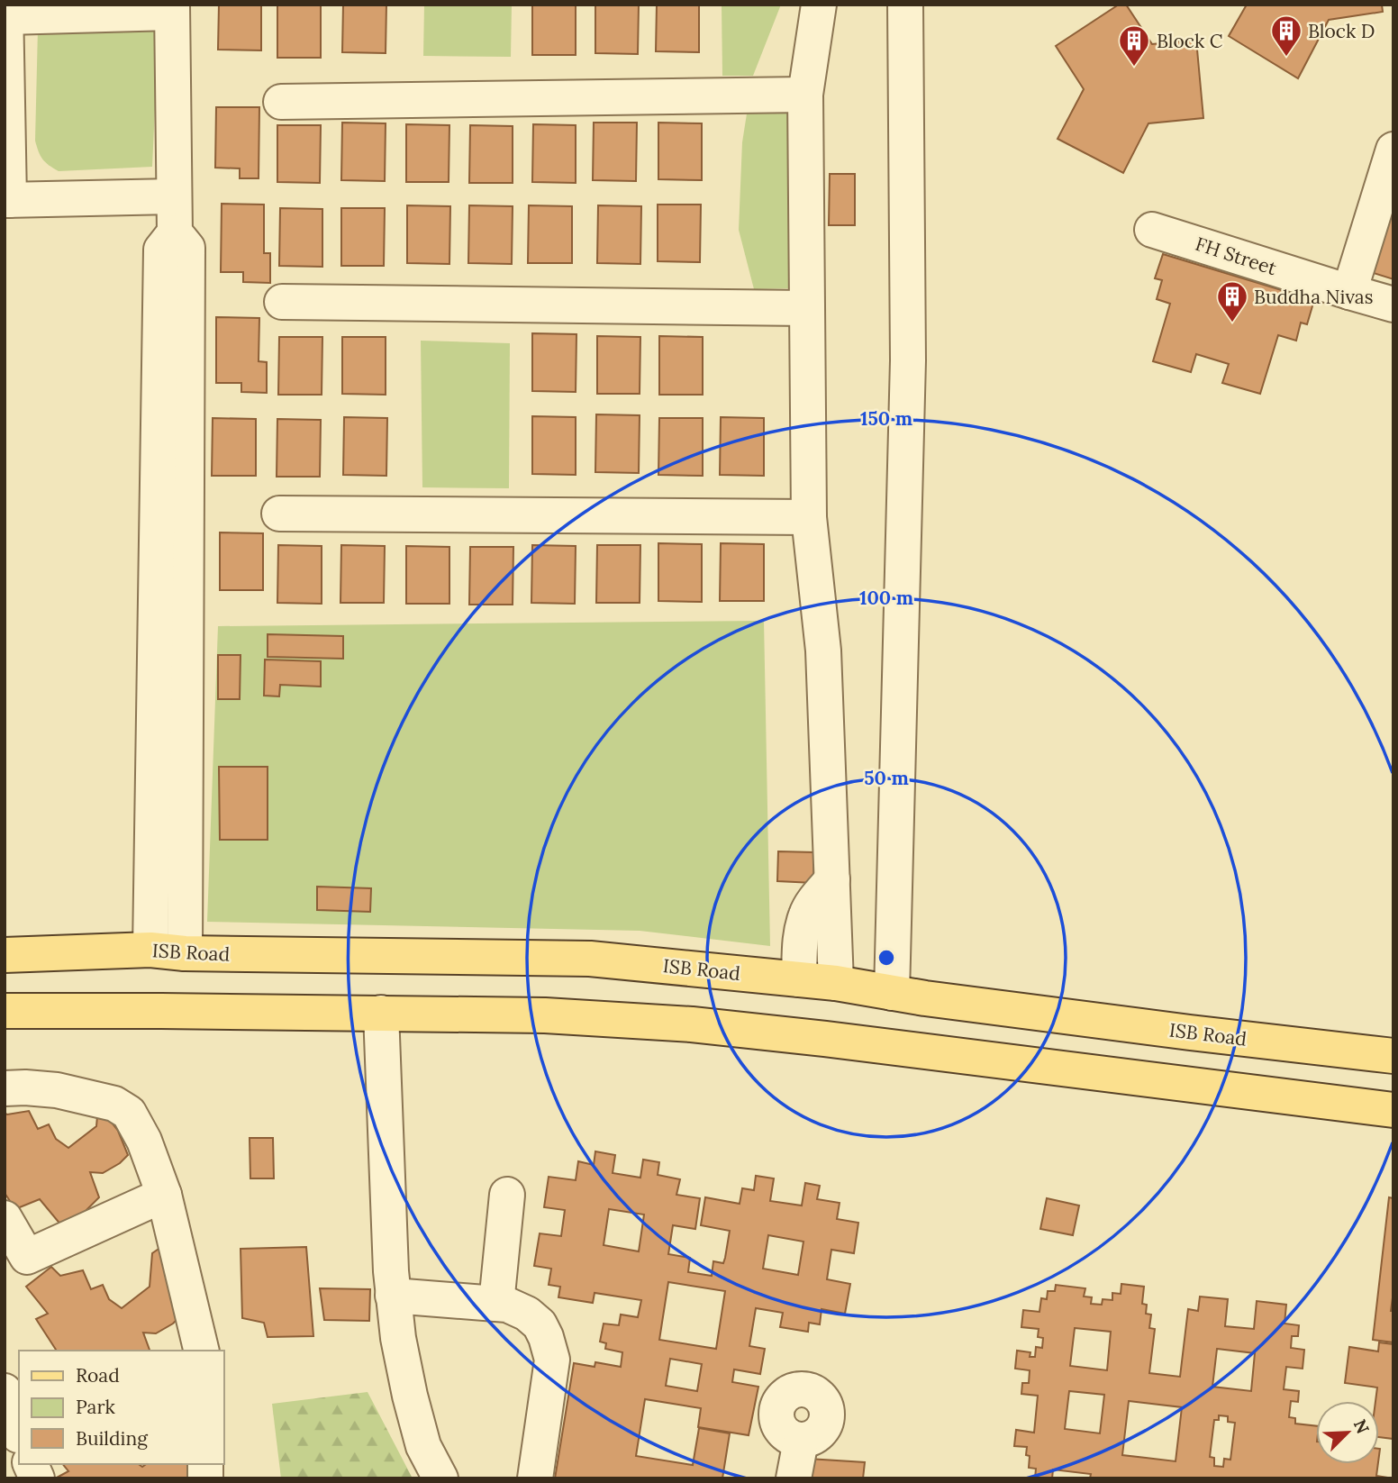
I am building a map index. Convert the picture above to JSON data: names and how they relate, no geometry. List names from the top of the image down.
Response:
{
  "streets": {
    "main road": ["ISB Road"],
    "street": ["FH Street"]
  },
  "places": {
    "building": ["Block D", "Block C", "Buddha Nivas"]
  },
  "legend": ["Road", "Park", "Building"],
  "north": "top right",
  "rings": ["150 m", "100 m", "50 m"]
}
